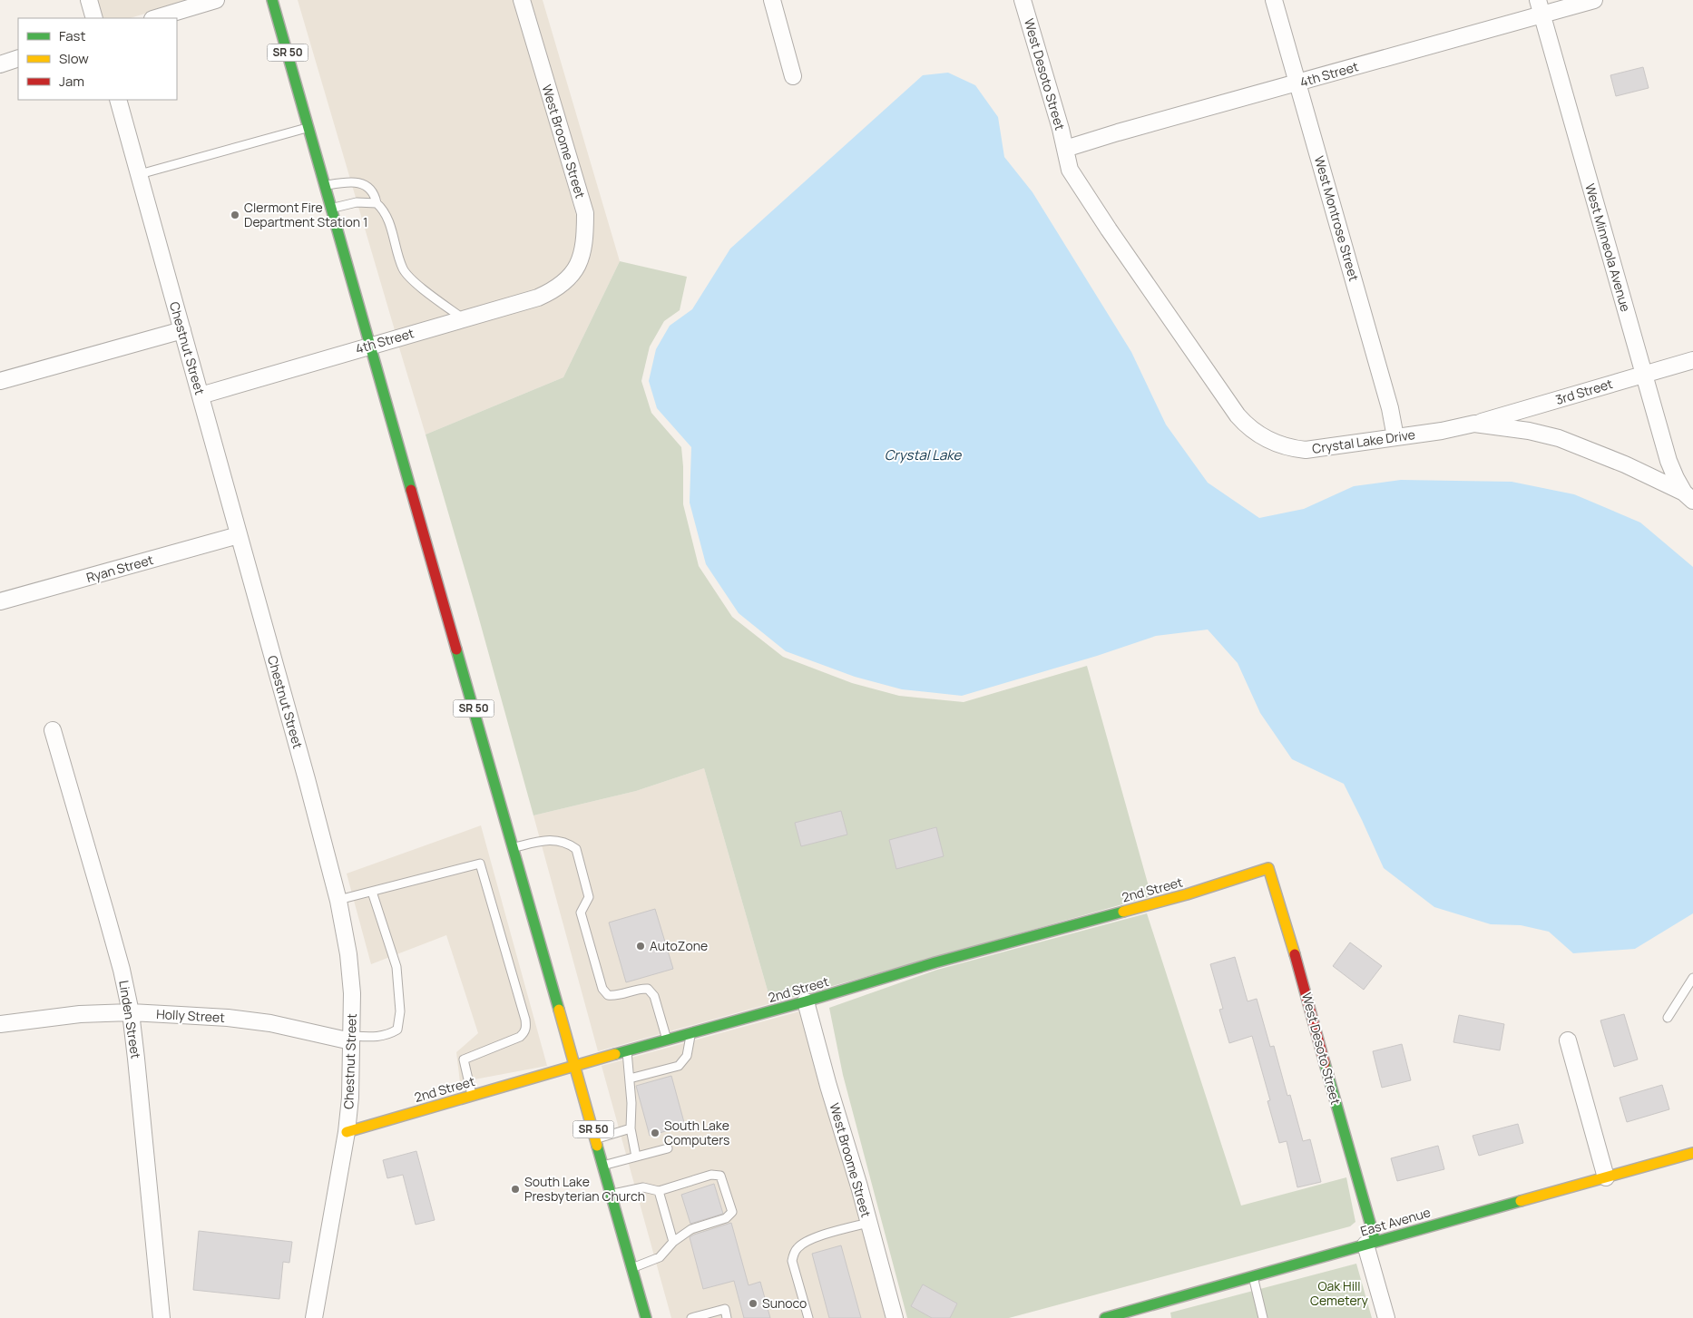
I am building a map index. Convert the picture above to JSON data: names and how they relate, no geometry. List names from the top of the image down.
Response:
{
  "streets": {
    "main road": [
      "SR 50",
      "West Desoto Street",
      "2nd Street",
      "East Avenue"
    ],
    "street": [
      "4th Street",
      "West Broome Street",
      "West Montrose Street",
      "West Minneola Avenue",
      "Chestnut Street",
      "3rd Street",
      "Crystal Lake Drive",
      "Ryan Street",
      "Holly Street",
      "Linden Street"
    ]
  },
  "crossings": [
    ["SR 50", "4th Street"],
    ["SR 50", "2nd Street"],
    ["West Desoto Street", "4th Street"],
    ["West Desoto Street", "Crystal Lake Drive"],
    ["West Desoto Street", "2nd Street"],
    ["West Desoto Street", "East Avenue"],
    ["4th Street", "West Broome Street"],
    ["4th Street", "West Montrose Street"],
    ["4th Street", "West Minneola Avenue"],
    ["4th Street", "Chestnut Street"],
    ["4th Street", "Crystal Lake Drive"],
    ["West Broome Street", "2nd Street"],
    ["West Montrose Street", "Crystal Lake Drive"],
    ["West Minneola Avenue", "3rd Street"],
    ["West Minneola Avenue", "Crystal Lake Drive"],
    ["Chestnut Street", "Ryan Street"],
    ["Chestnut Street", "2nd Street"],
    ["Chestnut Street", "Holly Street"],
    ["3rd Street", "Crystal Lake Drive"],
    ["Holly Street", "Linden Street"]
  ],
  "water": ["Crystal Lake"],
  "parks": ["Oak Hill Cemetery"],
  "places": [
    "Clermont Fire Department Station 1",
    "AutoZone",
    "South Lake Computers",
    "South Lake Presbyterian Church",
    "Sunoco"
  ],
  "legend": ["Fast", "Slow", "Jam"]
}
